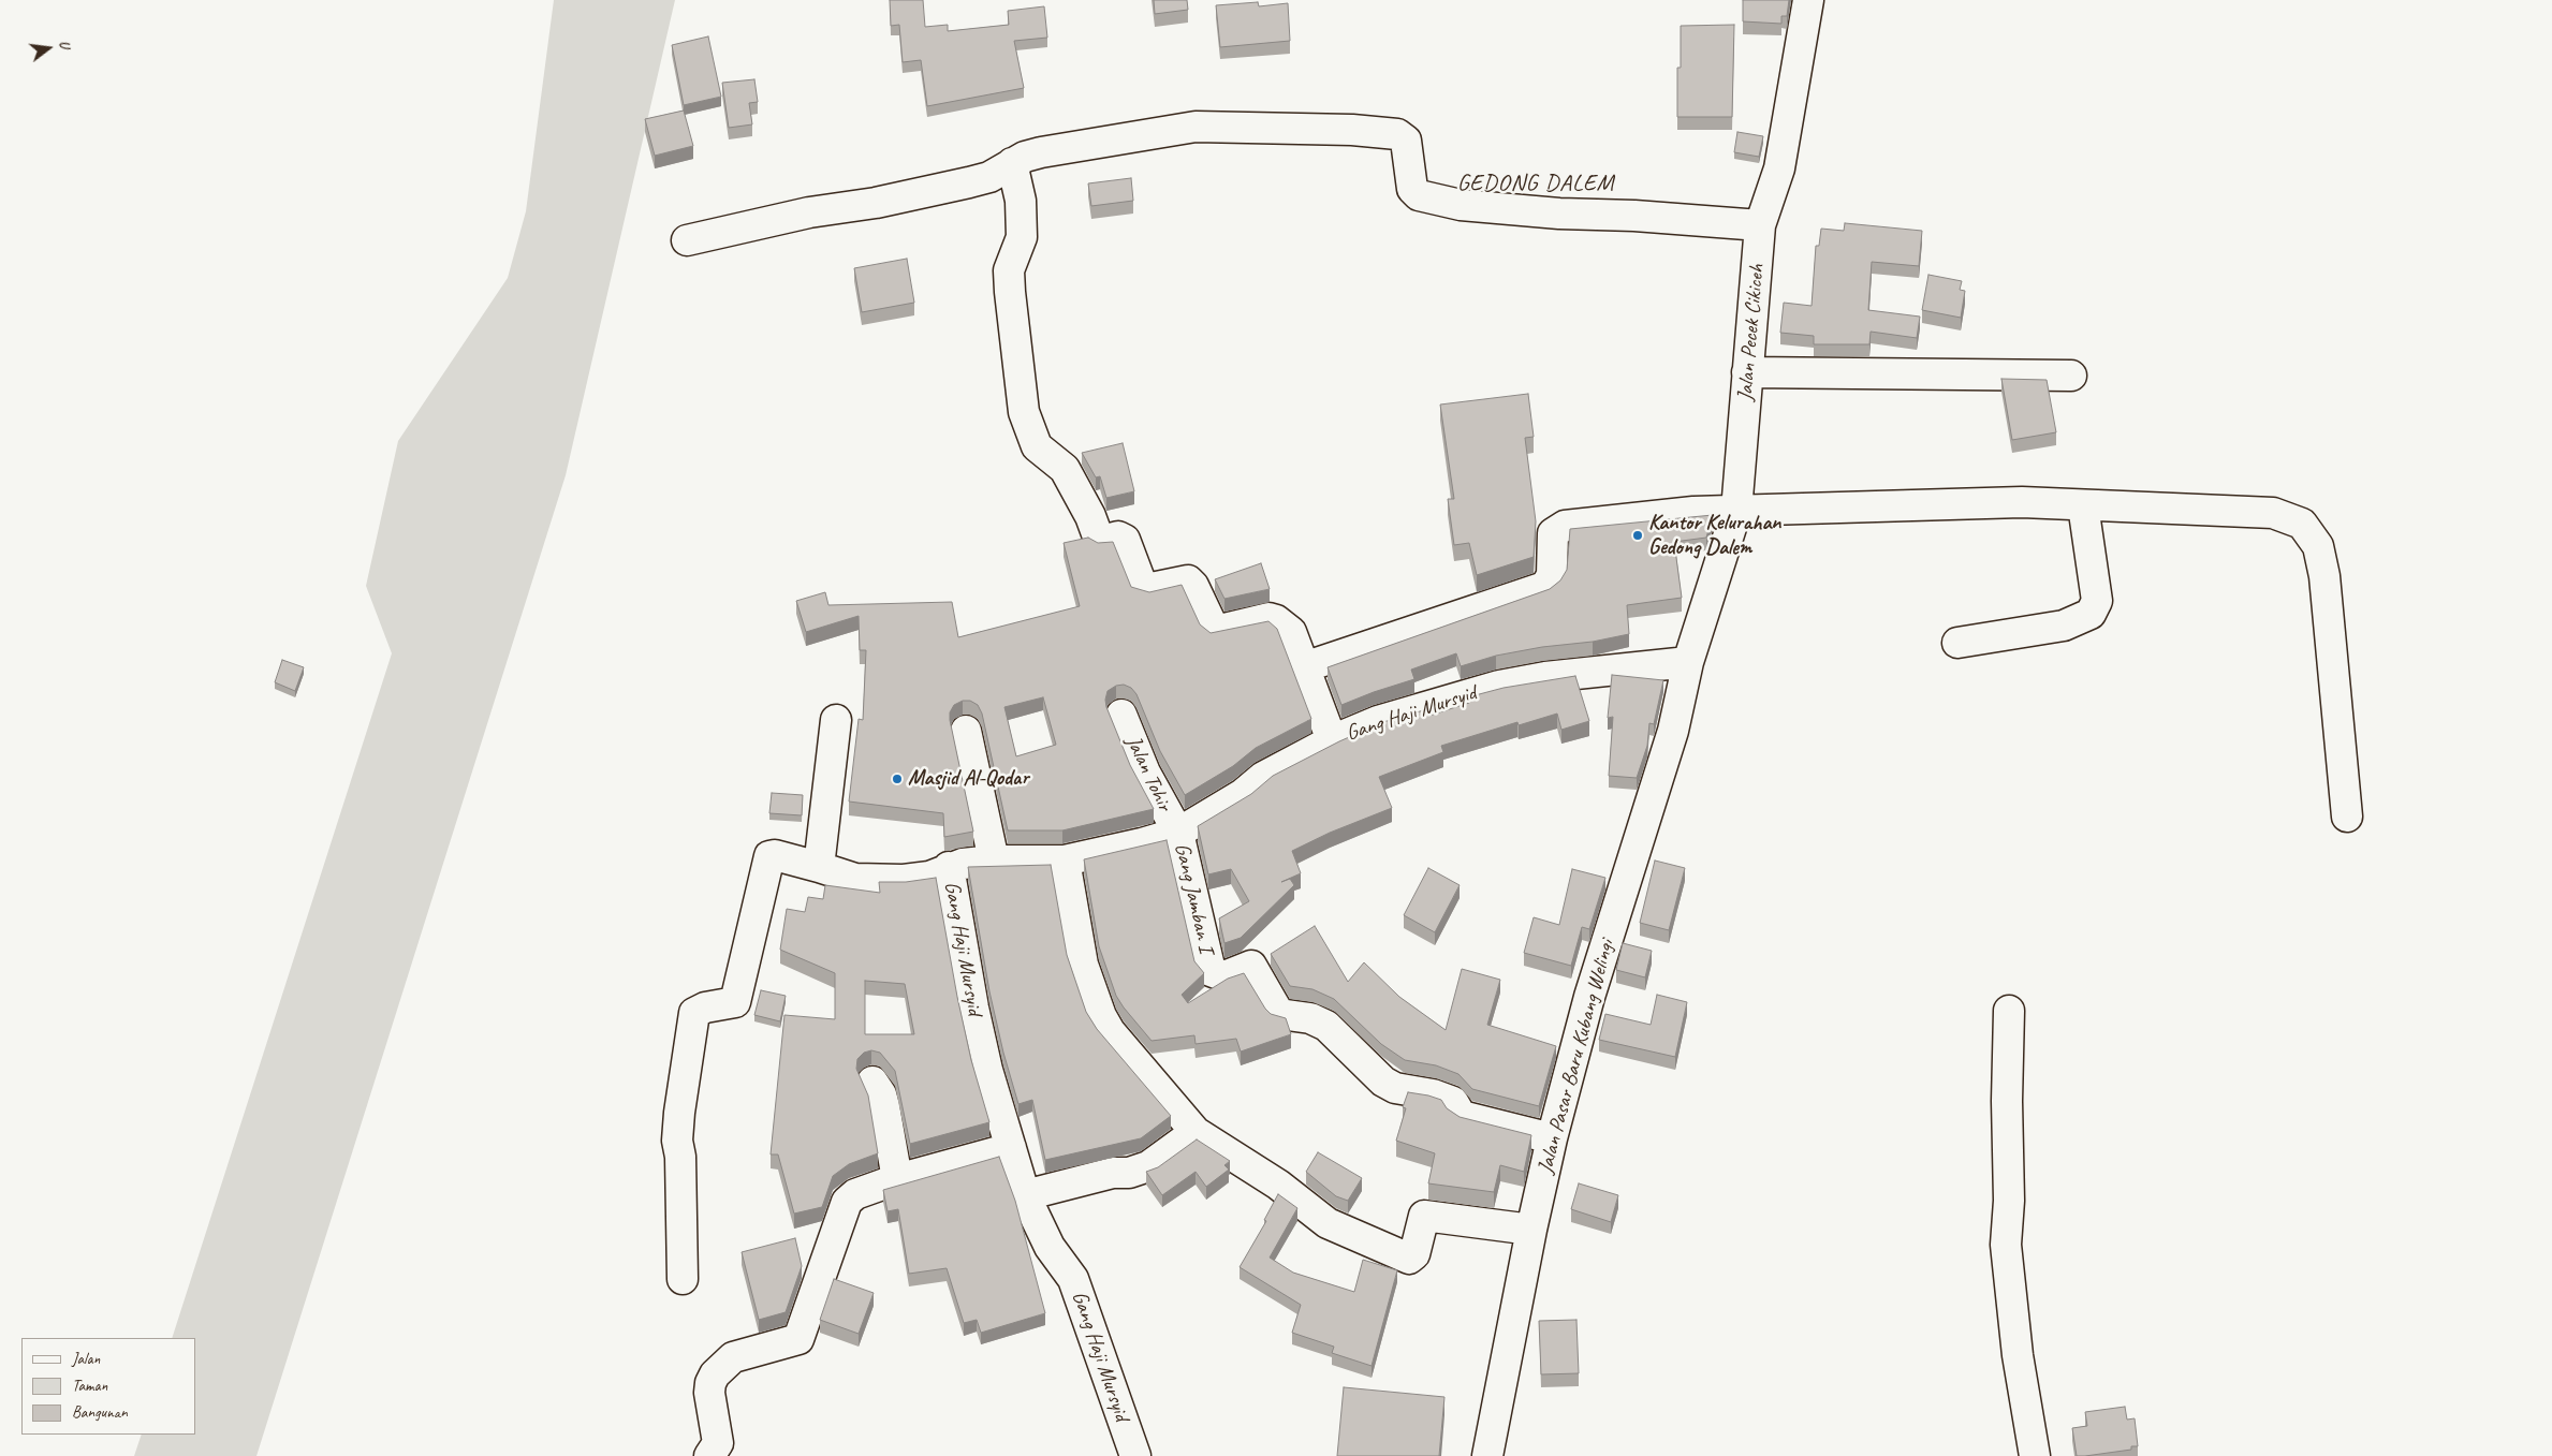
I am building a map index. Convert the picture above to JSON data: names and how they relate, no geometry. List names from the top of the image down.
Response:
{
  "streets": {
    "street": [
      "Jalan Pecek Cikiceh",
      "Gang Haji Mursyid",
      "Jalan Tohir",
      "Gang Jamban I",
      "Jalan Pasar Baru Kubang Welingi"
    ]
  },
  "crossings": [
    ["Jalan Pecek Cikiceh", "Gang Haji Mursyid"],
    ["Jalan Pecek Cikiceh", "Jalan Pasar Baru Kubang Welingi"],
    ["Gang Haji Mursyid", "Jalan Tohir"],
    ["Gang Haji Mursyid", "Gang Jamban I"],
    ["Gang Haji Mursyid", "Jalan Pasar Baru Kubang Welingi"],
    ["Jalan Tohir", "Gang Jamban I"],
    ["Gang Jamban I", "Jalan Pasar Baru Kubang Welingi"]
  ],
  "districts": ["GEDONG DALEM"],
  "places": ["Kantor Kelurahan Gedong Dalem", "Masjid Al-Qodar"],
  "legend": ["Jalan", "Taman", "Bangunan"],
  "north": "right"
}
